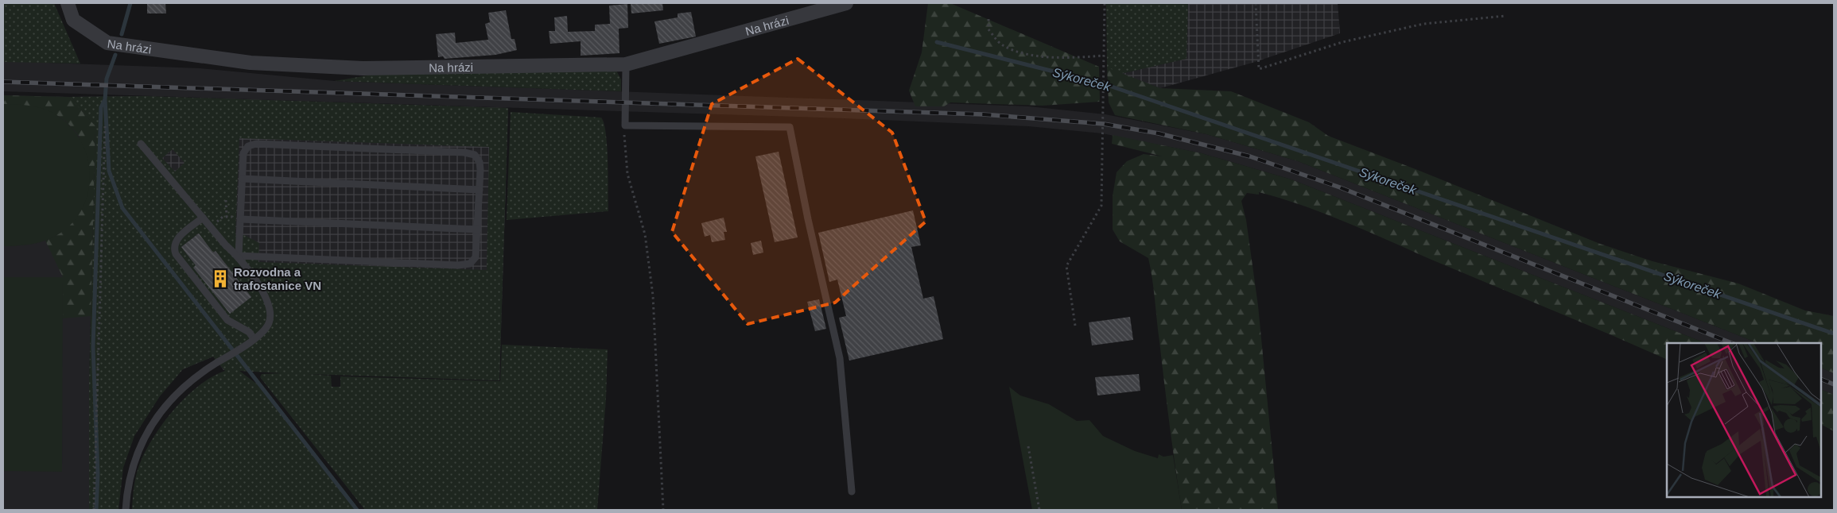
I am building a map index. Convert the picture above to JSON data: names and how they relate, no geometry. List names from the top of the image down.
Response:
{
  "streets": {
    "street": ["Na hrázi"]
  },
  "water": ["Sýkoreček"],
  "places": {
    "building": ["Rozvodna a trafostanice VN"]
  }
}
